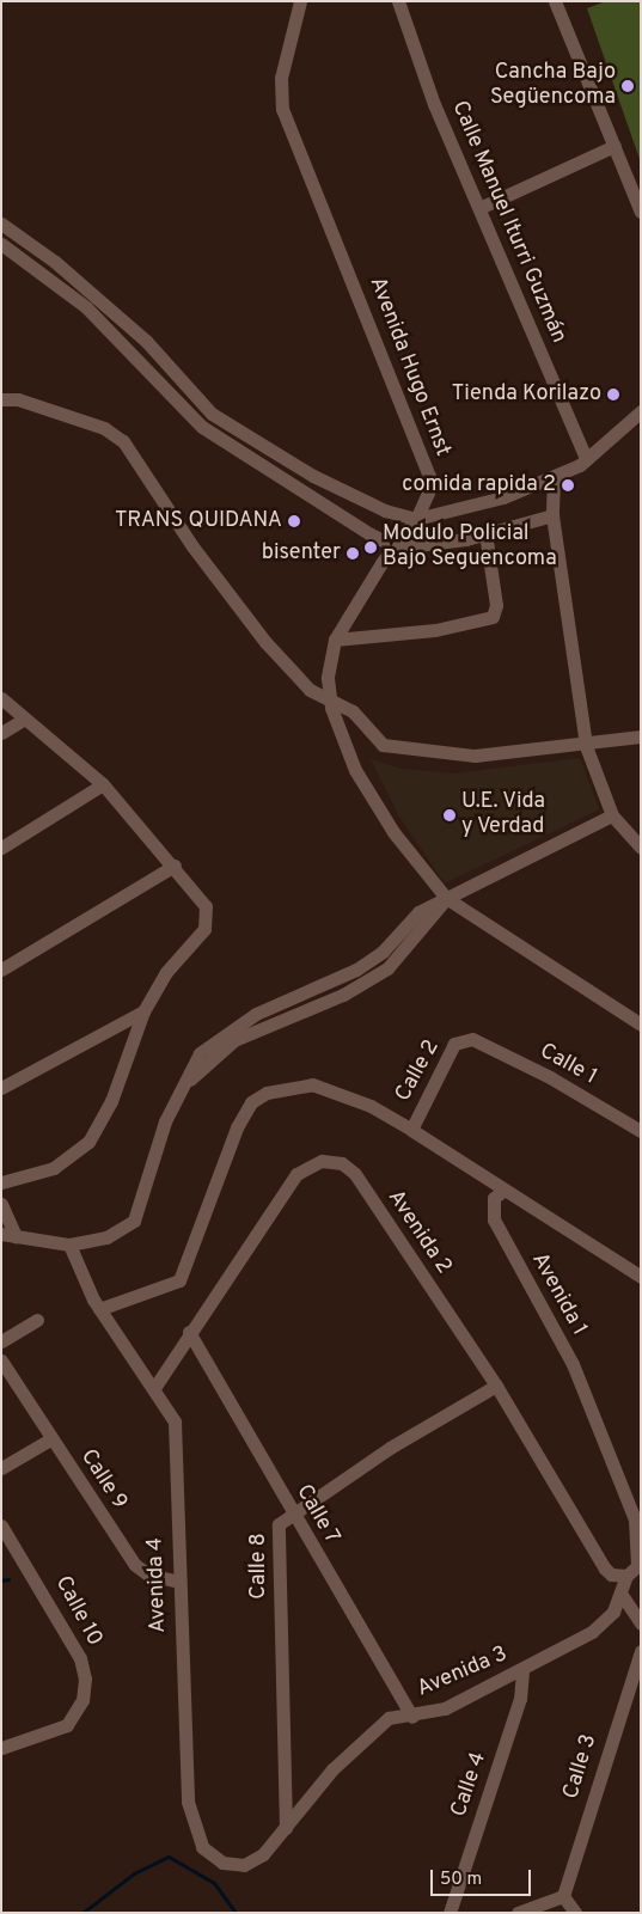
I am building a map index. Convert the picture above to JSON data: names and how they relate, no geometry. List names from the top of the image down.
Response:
{
  "streets": {
    "street": [
      "Calle Manuel Iturri Guzmán",
      "Avenida Hugo Ernst",
      "Calle 1",
      "Calle 2",
      "Avenida 2",
      "Avenida 1",
      "Calle 9",
      "Calle 7",
      "Calle 8",
      "Avenida 4",
      "Calle 10",
      "Avenida 3",
      "Calle 3",
      "Calle 4"
    ]
  },
  "crossings": [
    ["Calle 1", "Calle 2"],
    ["Calle 2", "Avenida 1"],
    ["Avenida 2", "Avenida 1"],
    ["Avenida 2", "Calle 7"],
    ["Avenida 2", "Calle 8"],
    ["Avenida 2", "Avenida 4"],
    ["Avenida 2", "Avenida 3"],
    ["Avenida 1", "Avenida 3"],
    ["Calle 9", "Avenida 4"],
    ["Calle 7", "Calle 8"],
    ["Calle 7", "Avenida 3"],
    ["Calle 8", "Avenida 4"],
    ["Calle 8", "Avenida 3"],
    ["Avenida 4", "Avenida 3"],
    ["Avenida 3", "Calle 4"]
  ],
  "places": [
    "Cancha Bajo Següencoma",
    "Tienda Korilazo",
    "comida rapida 2",
    "TRANS QUIDANA",
    "Modulo Policial Bajo Seguencoma",
    "bisenter",
    "U.E. Vida y Verdad"
  ],
  "scale_bar": "50 m"
}
